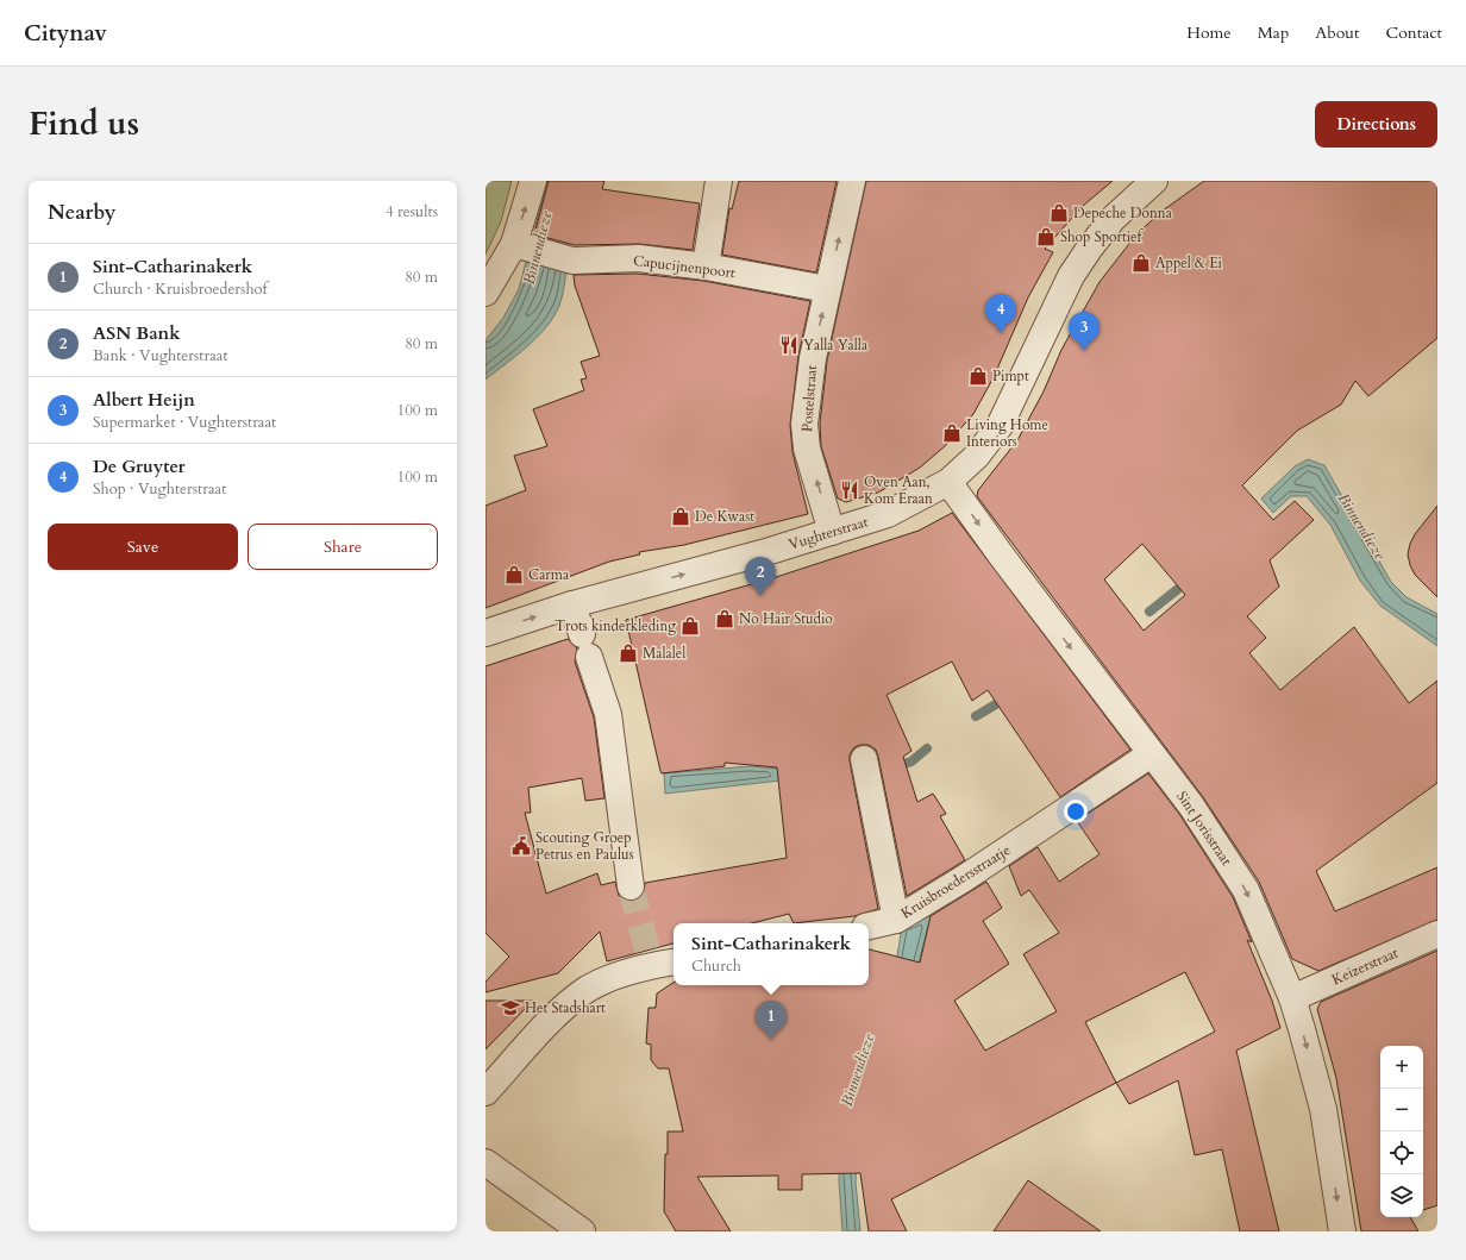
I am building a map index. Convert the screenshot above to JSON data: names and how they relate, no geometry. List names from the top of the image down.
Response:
{
  "streets": {
    "street": [
      "Capucijnenpoort",
      "Postelstraat",
      "Vughterstraat",
      "Sint Jorisstraat",
      "Kruisbroedersstraatje",
      "Keizerstraat"
    ]
  },
  "crossings": [
    ["Capucijnenpoort", "Postelstraat"],
    ["Postelstraat", "Vughterstraat"],
    ["Vughterstraat", "Sint Jorisstraat"],
    ["Sint Jorisstraat", "Kruisbroedersstraatje"],
    ["Sint Jorisstraat", "Keizerstraat"]
  ],
  "one_way": ["Postelstraat", "Vughterstraat", "Sint Jorisstraat"],
  "water": ["Binnendieze"],
  "places": {
    "shop": [
      "Depeche Donna",
      "Shop Sportief",
      "Appel & Ei",
      "Pimpt",
      "Living Home Interiors",
      "De Kwast",
      "Carma",
      "No Hair Studio",
      "Trots kinderkleding",
      "Malalel"
    ],
    "restaurant": ["Yalla Yalla", "Oven Aan, Kom Eraan"],
    "public building": ["Scouting Groep Petrus en Paulus"],
    "school or university": ["Het Stadshart"]
  },
  "page": {
    "header": "Citynav",
    "nav": [
      "Home",
      "Map",
      "About",
      "Contact"
    ],
    "title": "Find us",
    "buttons": [
      "Directions",
      ["Save", "Share"]
    ],
    "heading": ["Nearby", "4 results"],
    "list": [
      {
        "mark": "1",
        "name": "Sint-Catharinakerk",
        "note": "Church · Kruisbroedershof",
        "value": "80 m"
      },
      {
        "mark": "2",
        "name": "ASN Bank",
        "note": "Bank · Vughterstraat",
        "value": "80 m"
      },
      {
        "mark": "3",
        "name": "Albert Heijn",
        "note": "Supermarket · Vughterstraat",
        "value": "100 m"
      },
      {
        "mark": "4",
        "name": "De Gruyter",
        "note": "Shop · Vughterstraat",
        "value": "100 m"
      }
    ],
    "pins": [
      "4",
      "3",
      "2",
      "1"
    ],
    "popup": ["Sint-Catharinakerk", "Church"],
    "map_buttons": ["+", "−"]
  }
}
